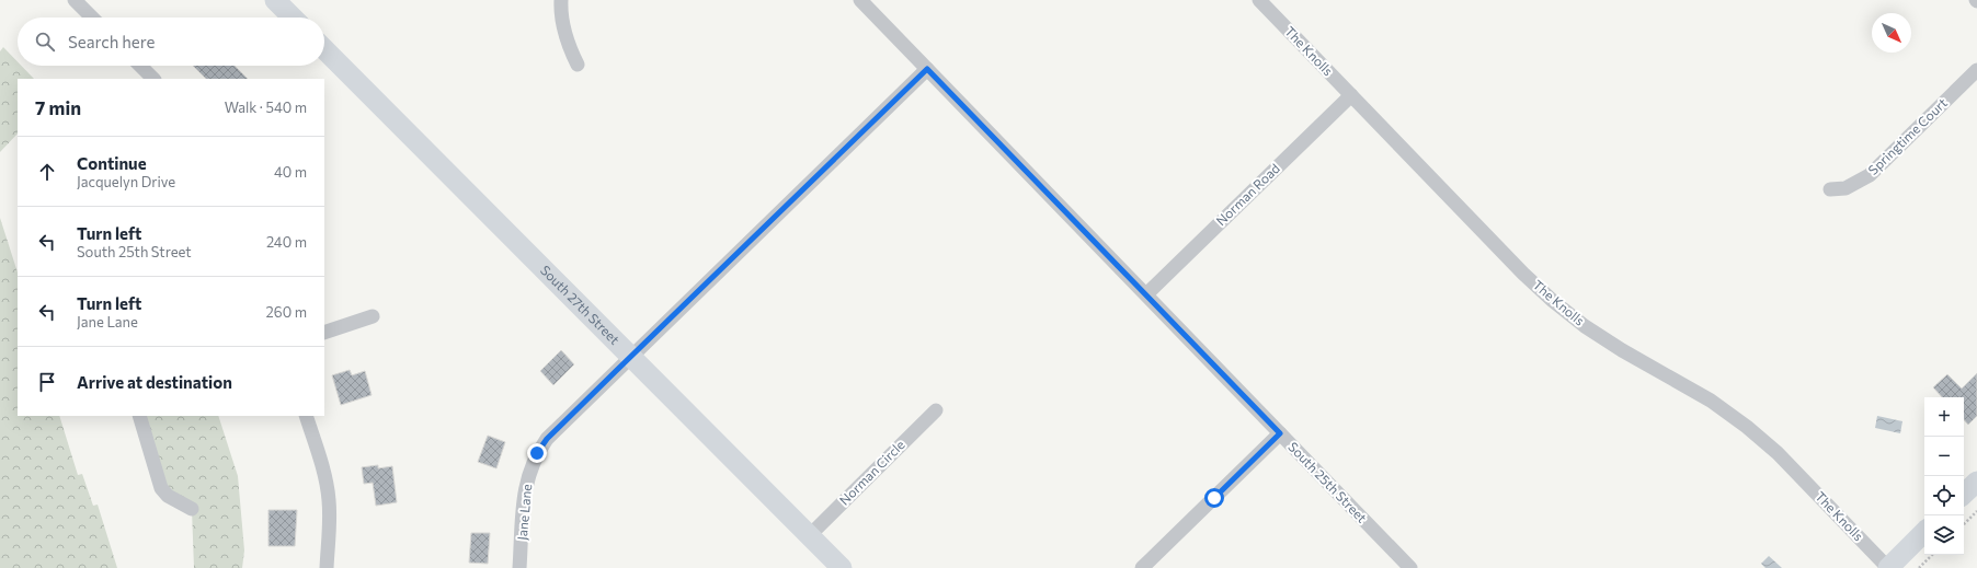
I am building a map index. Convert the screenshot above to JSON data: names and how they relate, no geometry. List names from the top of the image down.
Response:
{
  "streets": {
    "main road": ["South 27th Street"],
    "street": [
      "The Knolls",
      "Springtime Court",
      "Norman Road",
      "Norman Circle",
      "South 25th Street",
      "Jane Lane"
    ]
  },
  "crossings": [
    ["The Knolls", "Norman Road"],
    ["Norman Road", "South 25th Street"],
    ["South 27th Street", "Norman Circle"],
    ["South 27th Street", "Jane Lane"],
    ["South 25th Street", "Jane Lane"]
  ],
  "north": "bottom right",
  "page": {
    "search": "Search here",
    "heading": ["7 min", "Walk · 540 m"],
    "list": [
      ["Continue", "Jacquelyn Drive", "40 m"],
      ["Turn left", "South 25th Street", "240 m"],
      ["Turn left", "Jane Lane", "260 m"],
      "Arrive at destination"
    ],
    "map_buttons": ["+", "−"]
  }
}
